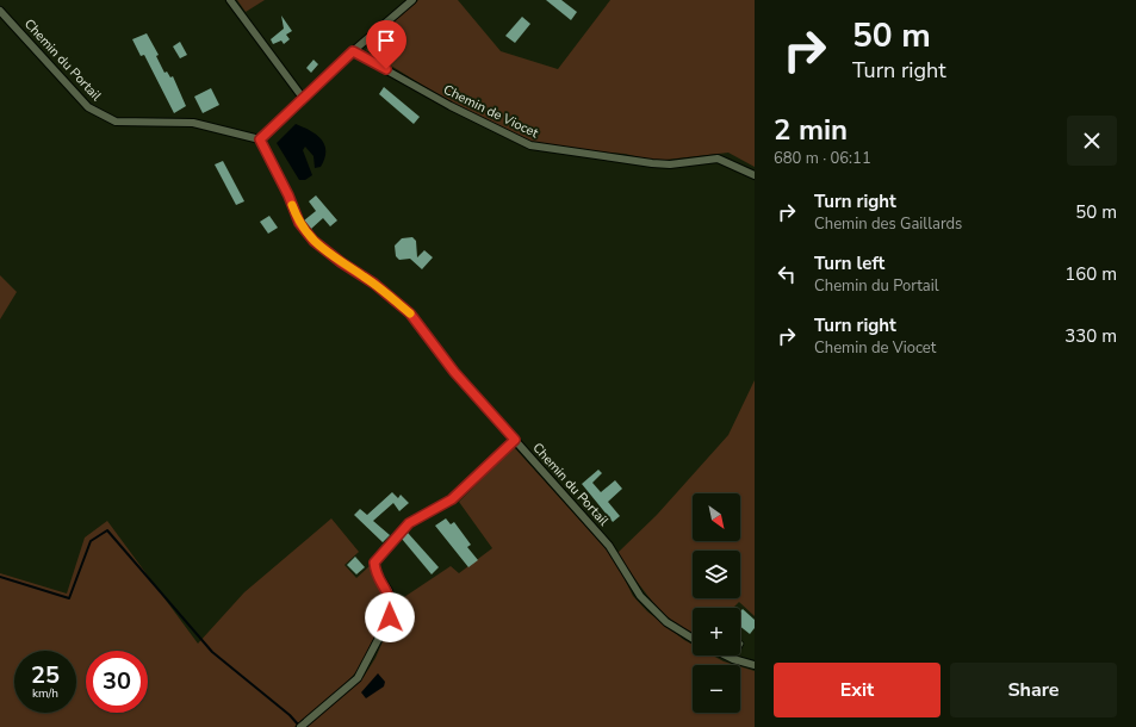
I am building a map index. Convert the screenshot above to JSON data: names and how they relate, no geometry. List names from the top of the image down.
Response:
{
  "streets": {
    "street": ["Chemin du Portail", "Chemin de Viocet"]
  },
  "north": "bottom right",
  "page": {
    "turn": ["50 m", "Turn right"],
    "heading": ["2 min", "680 m · 06:11"],
    "list": [
      {
        "name": "Turn right",
        "note": "Chemin des Gaillards",
        "value": "50 m"
      },
      {
        "name": "Turn left",
        "note": "Chemin du Portail",
        "value": "160 m"
      },
      {
        "name": "Turn right",
        "note": "Chemin de Viocet",
        "value": "330 m"
      }
    ],
    "map_buttons": ["+", "−"],
    "speed": "25 km/h",
    "limit": "30",
    "buttons": ["Exit", "Share"]
  }
}
